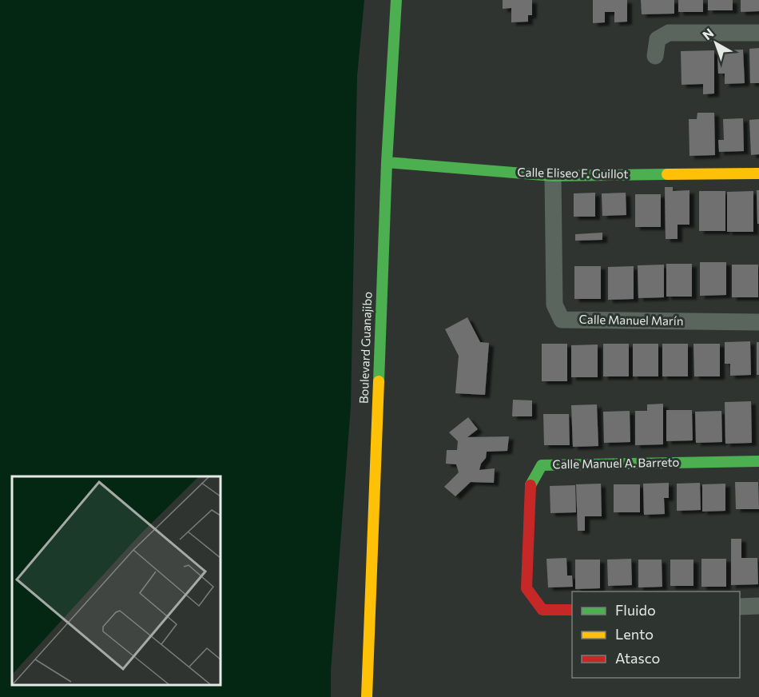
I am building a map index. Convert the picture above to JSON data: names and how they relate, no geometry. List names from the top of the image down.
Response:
{
  "streets": {
    "street": [
      "Calle Eliseo F. Guillot",
      "Calle Manuel Marín",
      "Boulevard Guanajibo",
      "Calle Manuel A. Barreto"
    ]
  },
  "crossings": [
    ["Calle Eliseo F. Guillot", "Calle Manuel Marín"],
    ["Calle Eliseo F. Guillot", "Boulevard Guanajibo"]
  ],
  "legend": ["Fluido", "Lento", "Atasco"],
  "north": "top left"
}
